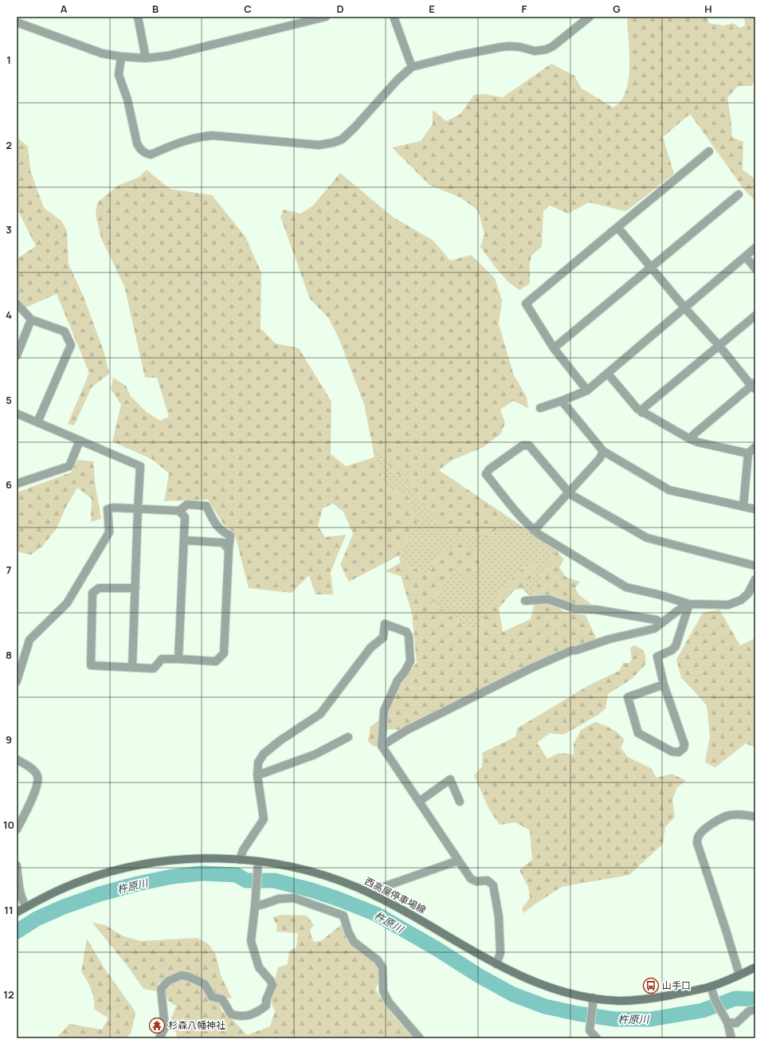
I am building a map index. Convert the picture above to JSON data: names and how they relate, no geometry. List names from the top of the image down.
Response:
{
  "streets": {
    "main road": ["西高屋停車場線"]
  },
  "water": ["杵原川"],
  "places": {
    "bus stop": ["山手口"],
    "temple": ["杉森八幡神社"]
  },
  "grid": {
    "columns": [
      "A",
      "B",
      "C",
      "D",
      "E",
      "F",
      "G",
      "H"
    ],
    "rows": [
      "1",
      "2",
      "3",
      "4",
      "5",
      "6",
      "7",
      "8",
      "9",
      "10",
      "11",
      "12"
    ]
  }
}
